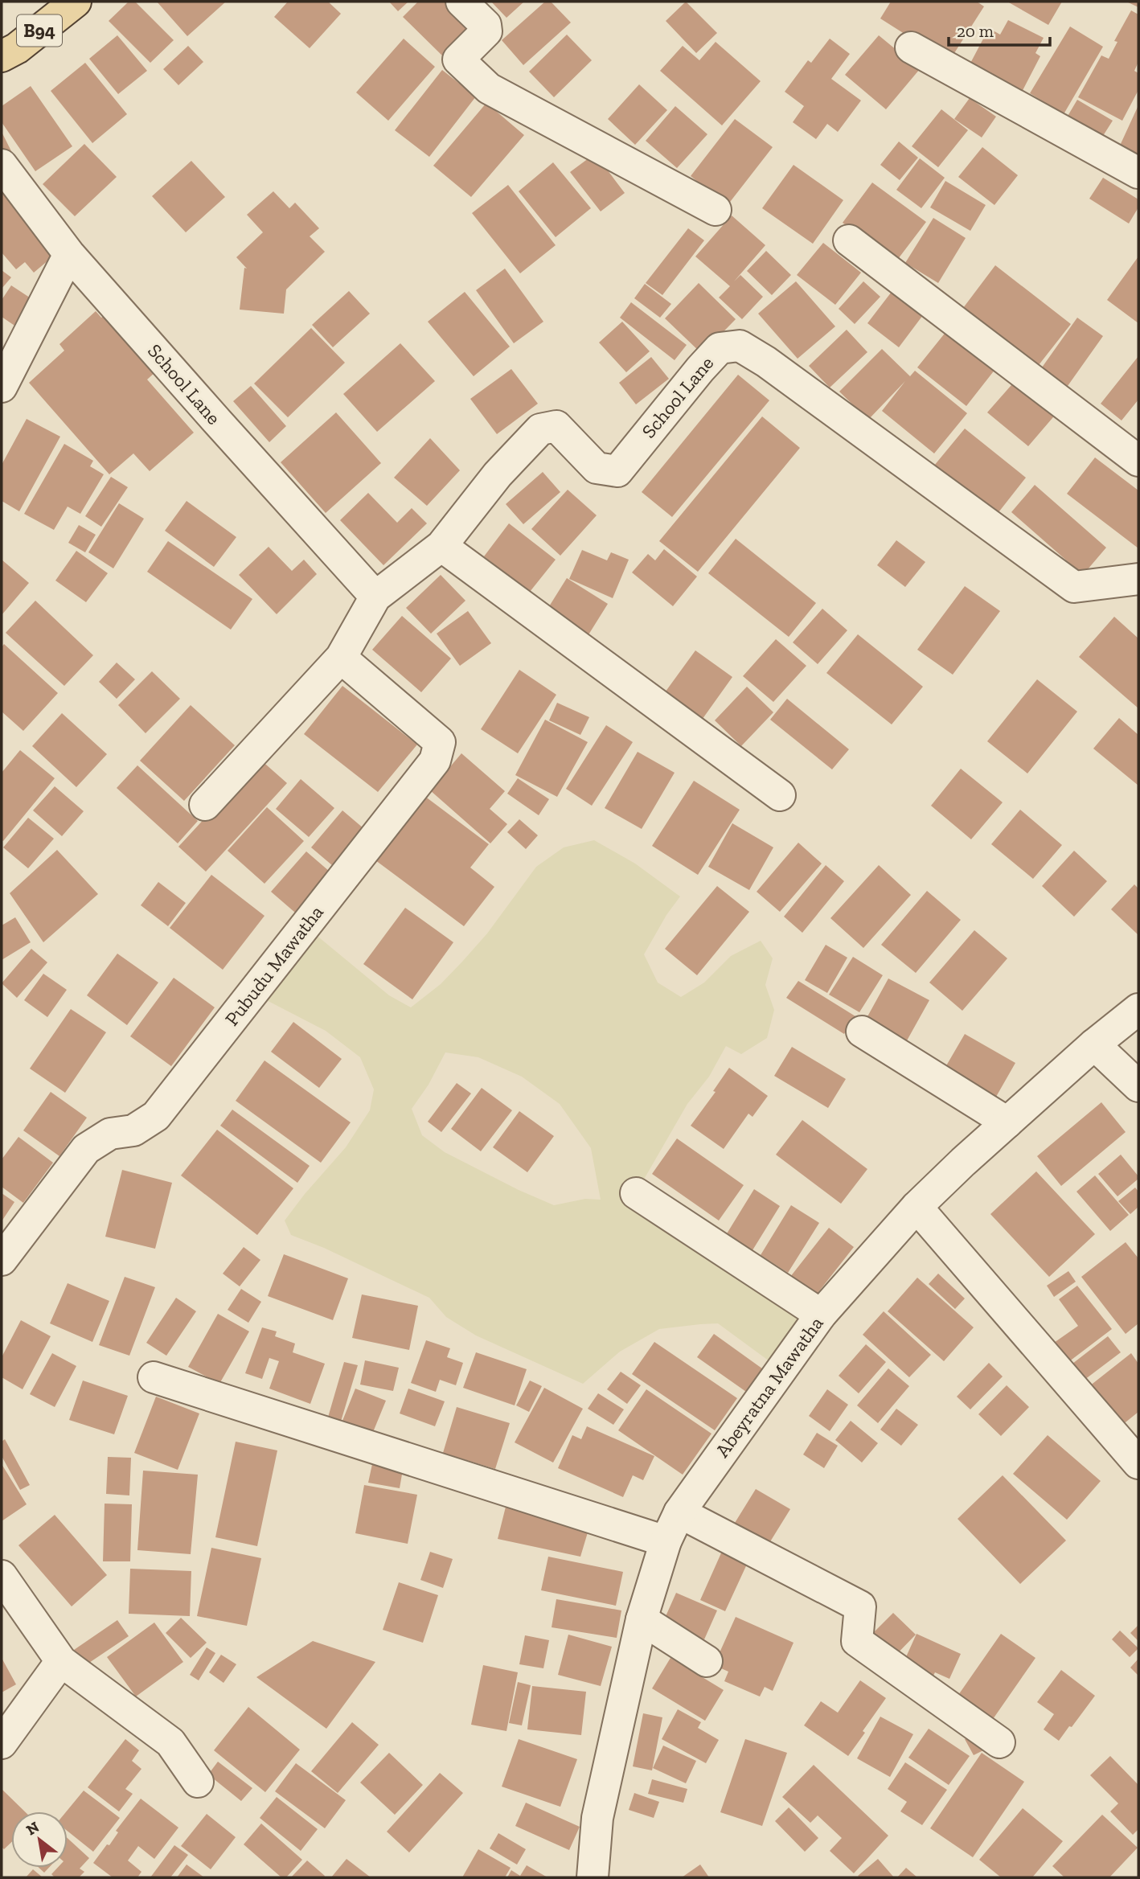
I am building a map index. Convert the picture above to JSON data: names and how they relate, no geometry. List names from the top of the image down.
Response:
{
  "streets": {
    "main road": ["B94"],
    "street": ["School Lane", "Pubudu Mawatha", "Abeyratna Mawatha"]
  },
  "crossings": [
    ["School Lane", "Pubudu Mawatha"]
  ],
  "scale_bar": "20 m",
  "north": "top left"
}
